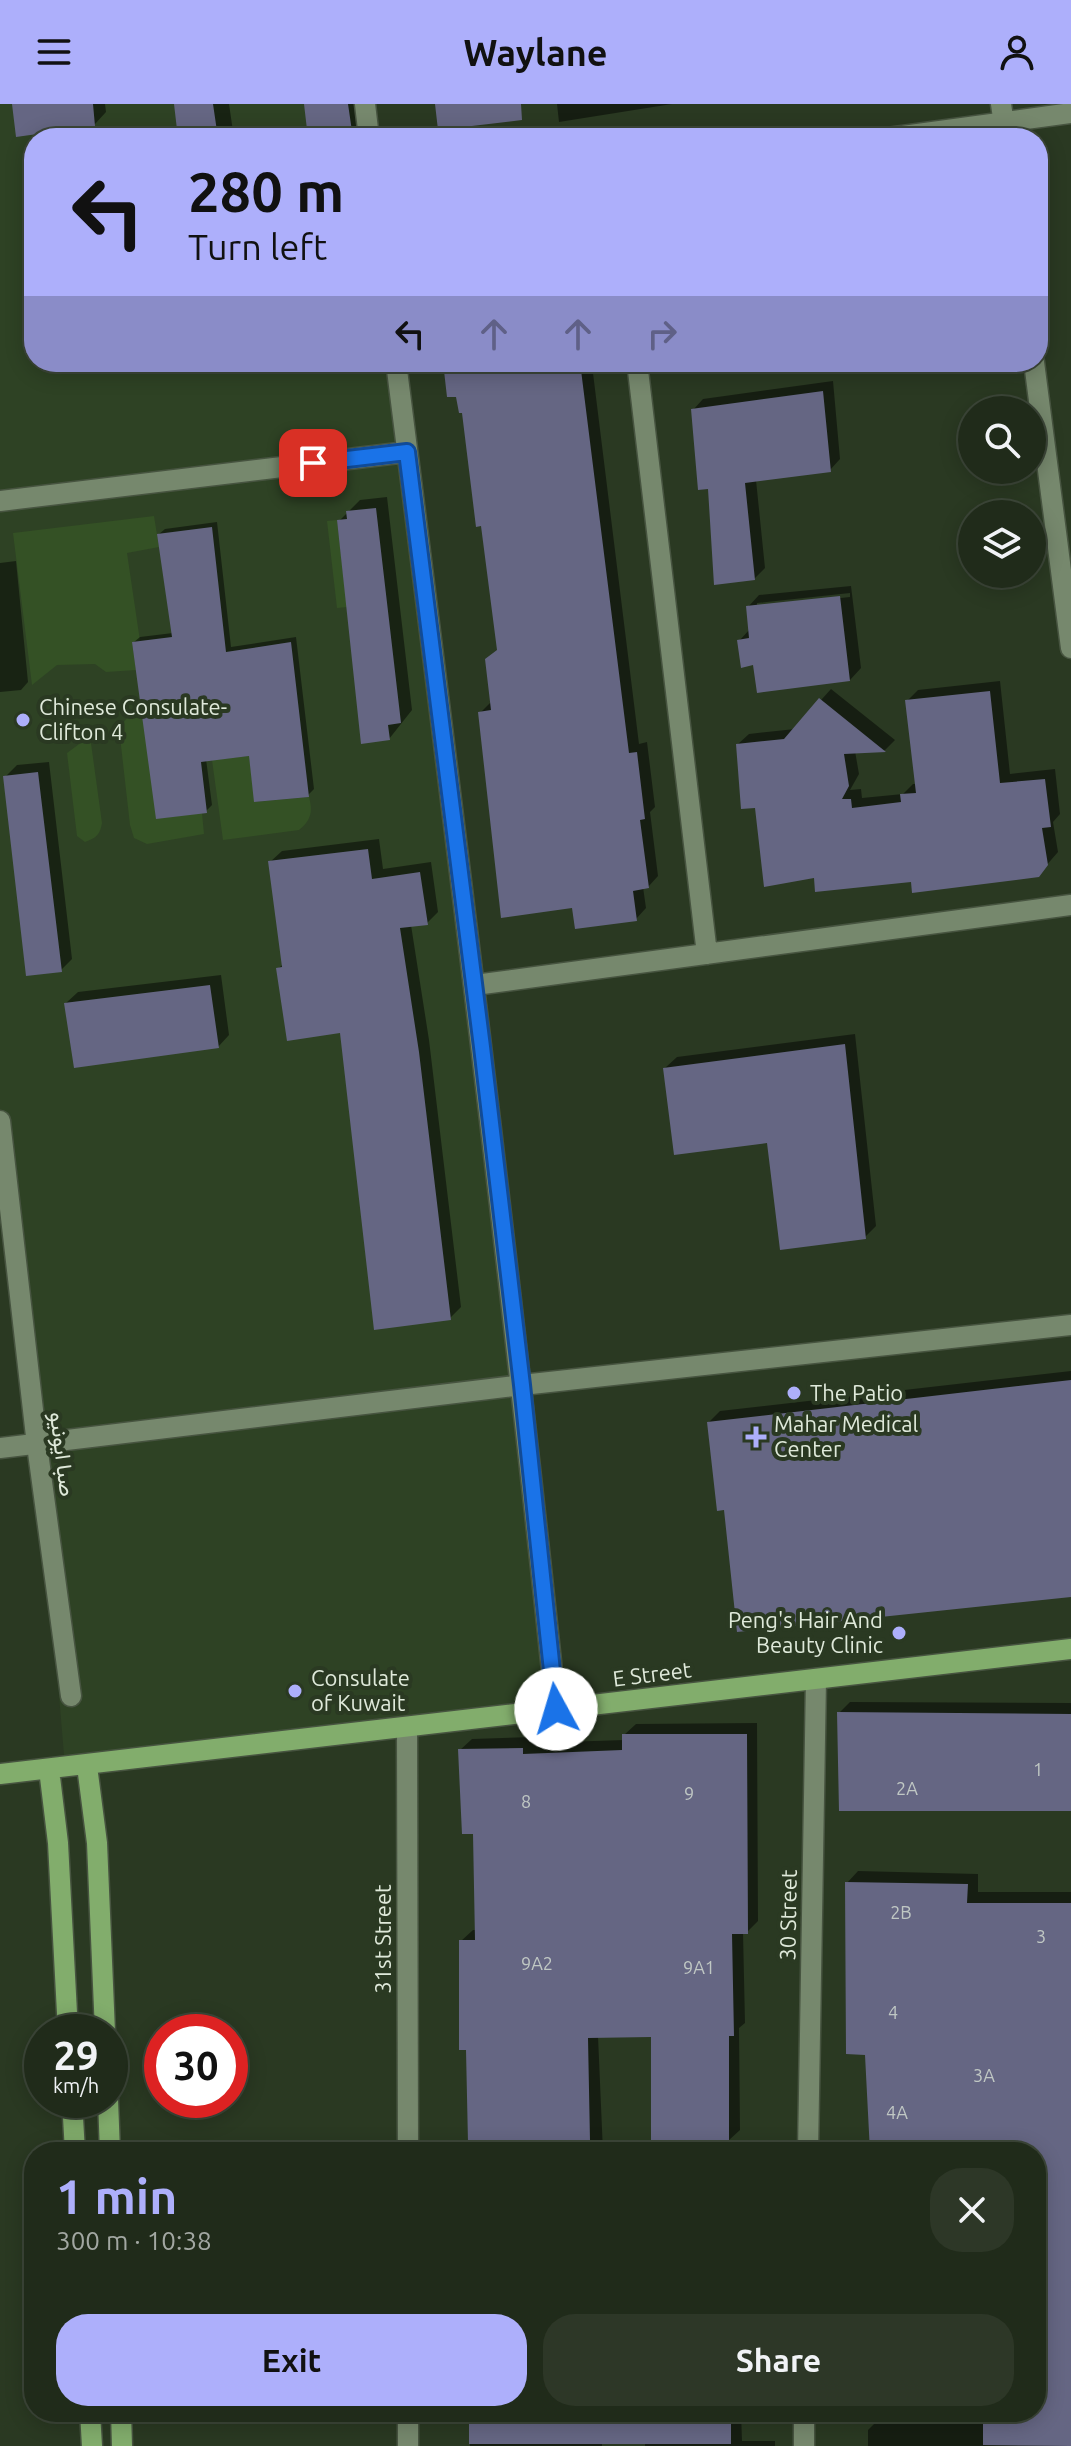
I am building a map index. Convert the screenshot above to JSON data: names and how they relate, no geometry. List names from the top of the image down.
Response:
{
  "streets": {
    "main road": ["E Street"],
    "street": ["صبا ایونیو", "30 Street", "31st Street"]
  },
  "crossings": [
    ["E Street", "30 Street"],
    ["E Street", "31st Street"]
  ],
  "places": {
    "other": [
      "Chinese Consulate- Clifton 4",
      "The Patio",
      "Peng's Hair And Beauty Clinic",
      "Consulate of Kuwait"
    ],
    "health": ["Mahar Medical Center"]
  },
  "house_numbers": [
    "1",
    "2A",
    "9",
    "8",
    "2B",
    "3",
    "9A2",
    "9A1",
    "4",
    "3A",
    "4A"
  ],
  "page": {
    "header": "Waylane",
    "turn": ["280 m", "Turn left"],
    "speed": "29 km/h",
    "limit": "30",
    "heading": ["1 min", "300 m · 10:38"],
    "buttons": ["Exit", "Share"]
  }
}
